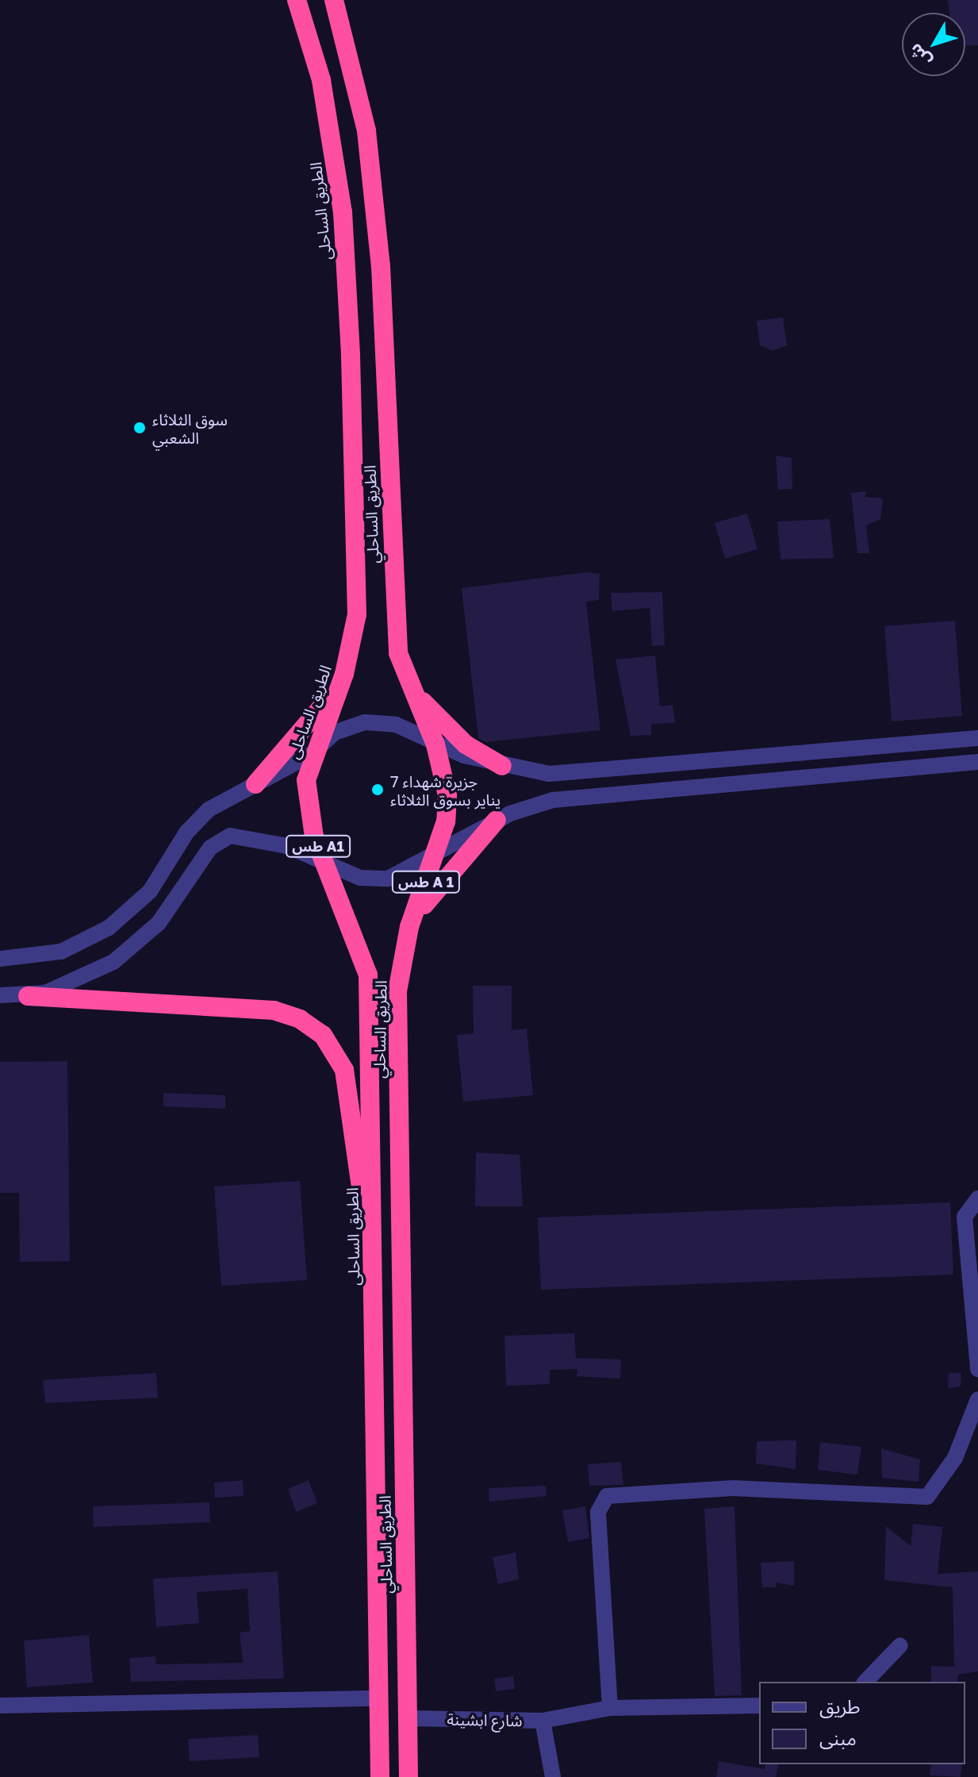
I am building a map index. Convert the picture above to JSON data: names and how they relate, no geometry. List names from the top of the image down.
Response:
{
  "streets": {
    "highway": [
      "الطريق الساحلى",
      "الطريق الساحلي",
      "طس A1",
      "طس A 1"
    ],
    "street": ["شارع ابشينة"]
  },
  "crossings": [
    ["الطريق الساحلى", "الطريق الساحلي"],
    ["الطريق الساحلي", "شارع ابشينة"]
  ],
  "places": ["سوق الثلاثاء الشعبي", "جزيرة شهداء 7 يناير بسوق الثلاثاء"],
  "legend": ["طريق", "مبنى"],
  "north": "bottom left"
}
